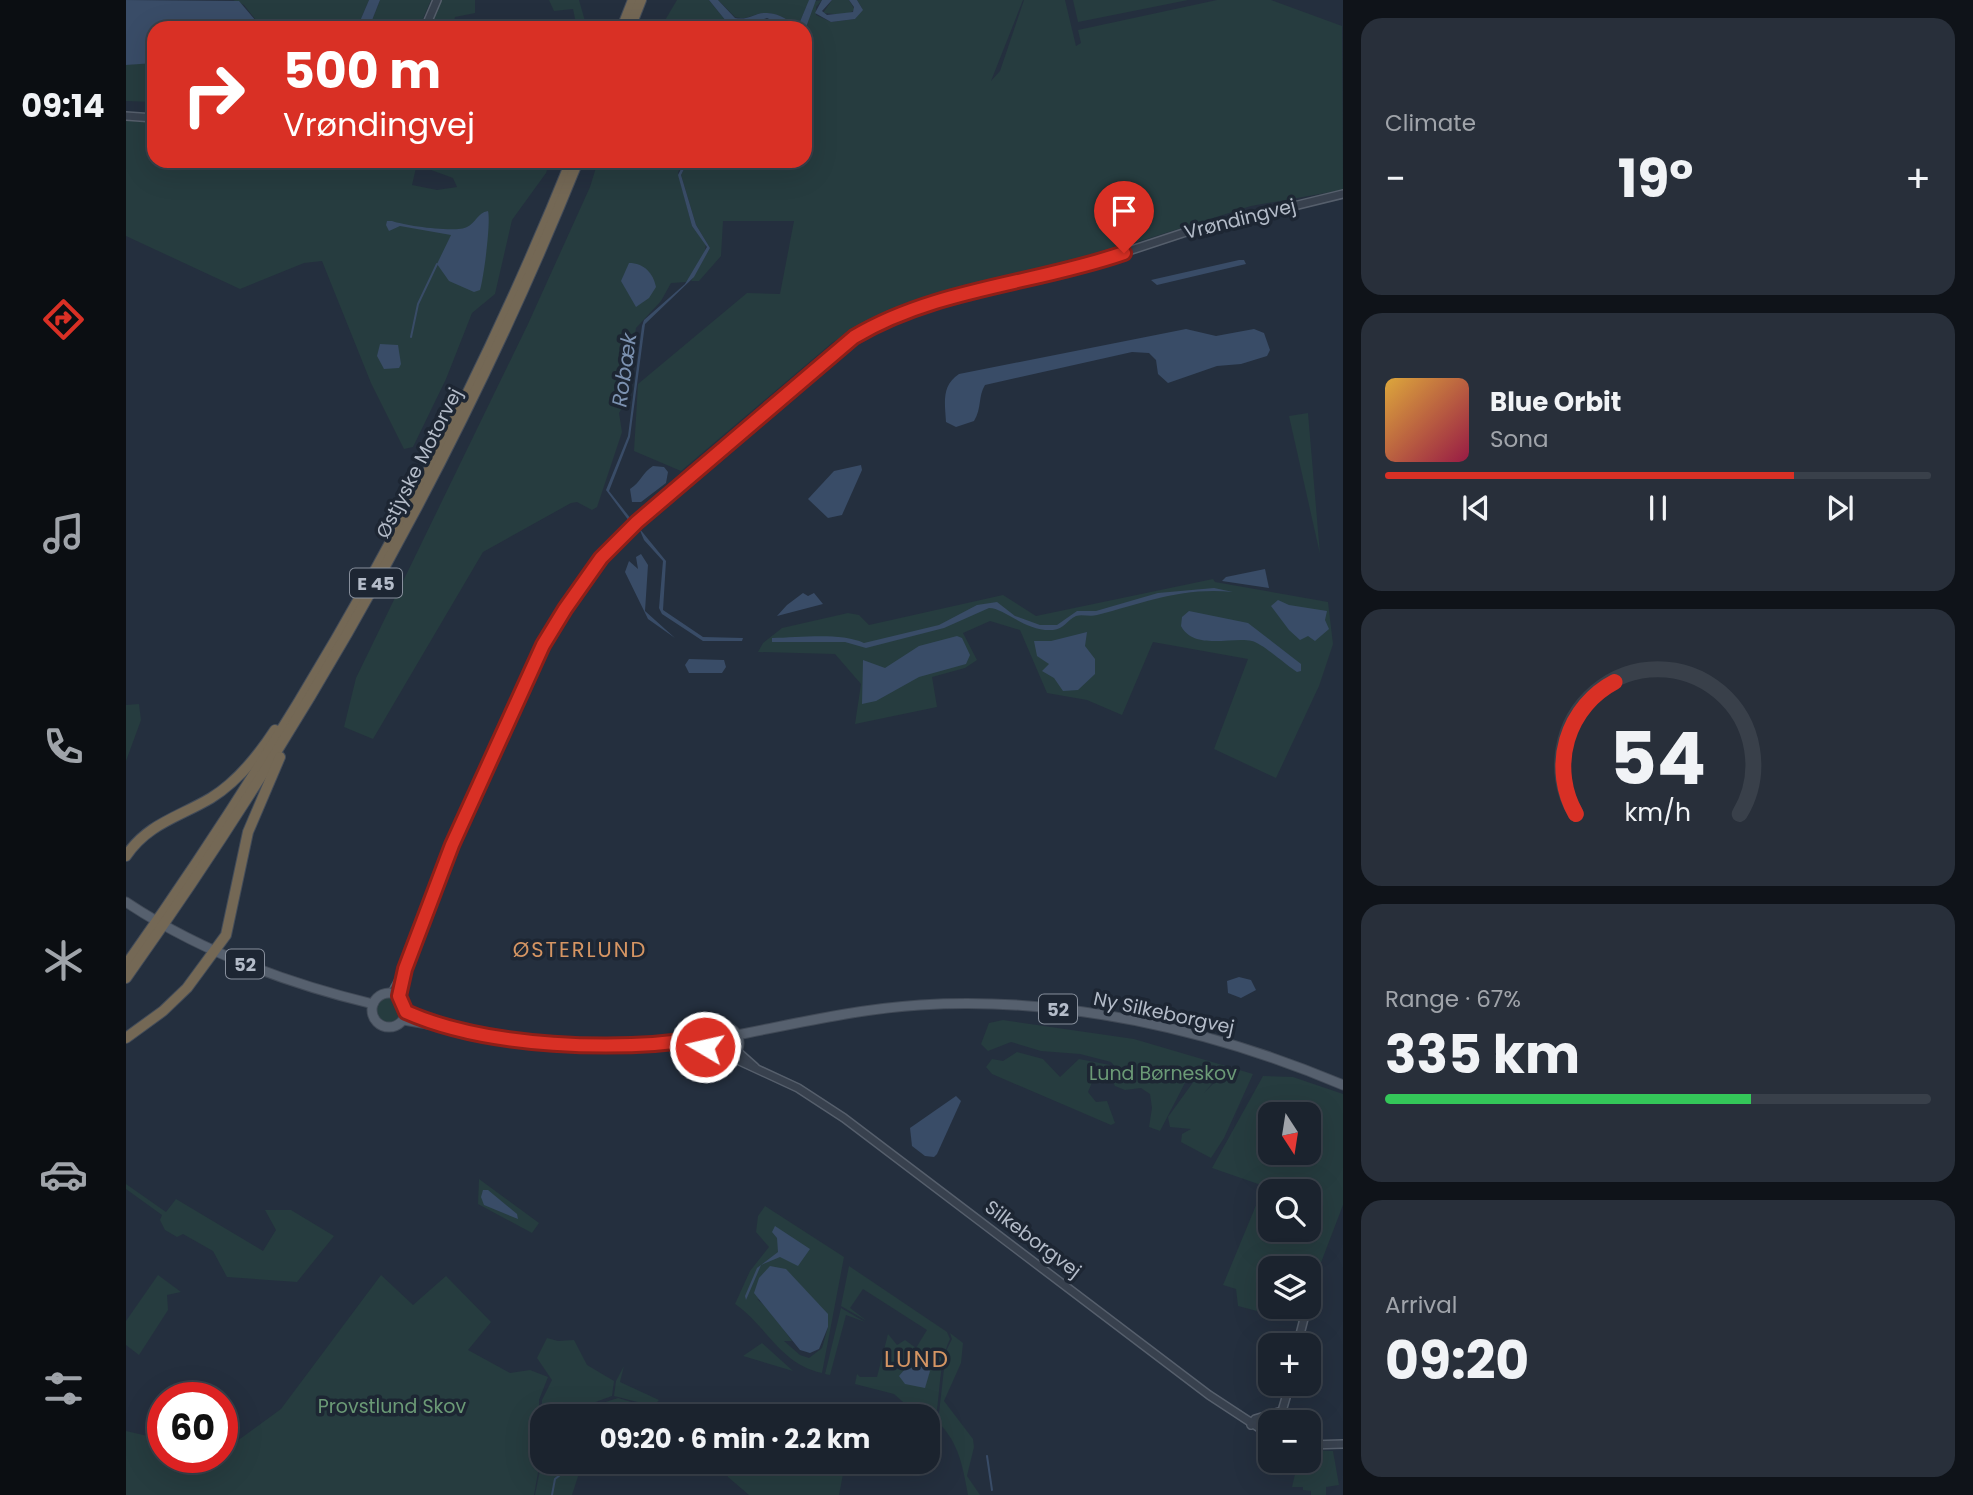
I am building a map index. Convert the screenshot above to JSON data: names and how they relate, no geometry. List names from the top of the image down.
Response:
{
  "streets": {
    "highway": ["Østjyske Motorvej", "E 45"],
    "main road": ["52", "Ny Silkeborgvej"],
    "street": ["Vrøndingvej", "Silkeborgvej"]
  },
  "crossings": [
    ["Vrøndingvej", "52"],
    ["52", "Ny Silkeborgvej"],
    ["52", "Silkeborgvej"],
    ["Ny Silkeborgvej", "Silkeborgvej"]
  ],
  "districts": ["ØSTERLUND", "LUND"],
  "water": ["Robæk"],
  "parks": ["Lund Børneskov", "Provstlund Skov"],
  "north": "bottom",
  "page": {
    "tabs": "09:14",
    "tile": [
      "Climate",
      ["Range · 67%", "335 km"],
      ["Arrival", "09:20"]
    ],
    "turn": ["500 m", "Vrøndingvej"],
    "heat": ["−", "19°", "+"],
    "song": ["Blue Orbit", "Sona"],
    "map_buttons": ["+", "−"],
    "limit": "60",
    "trip": "09:20 · 6 min · 2.2 km",
    "gauge": ["54", "km/h"]
  }
}
